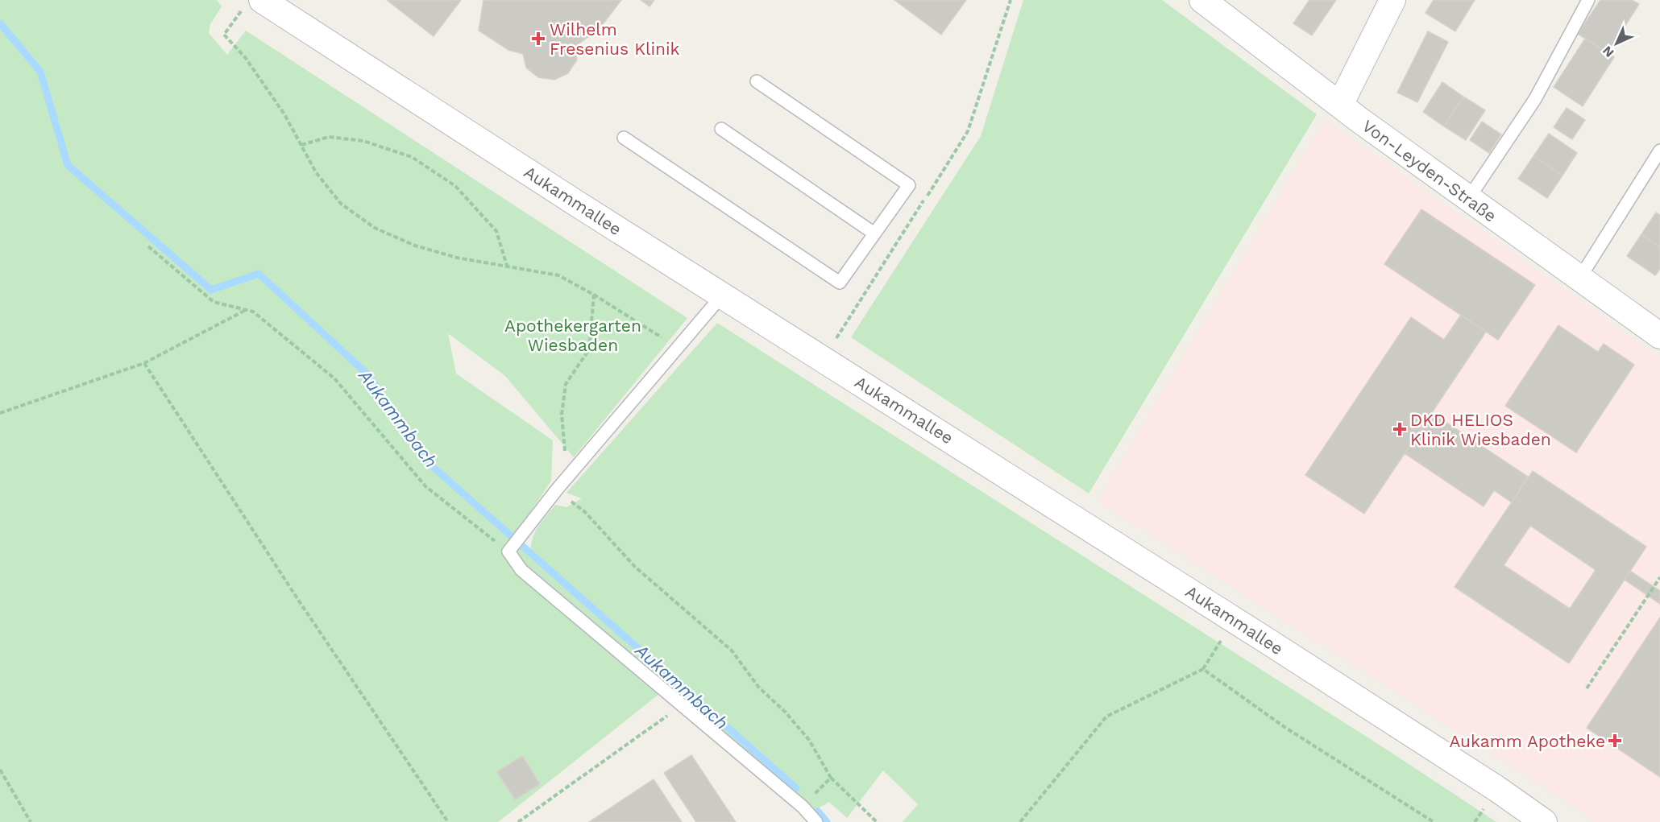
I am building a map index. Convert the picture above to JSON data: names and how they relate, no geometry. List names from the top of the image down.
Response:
{
  "streets": {
    "street": ["Von-Leyden-Straße", "Aukammallee"]
  },
  "water": ["Aukammbach"],
  "parks": ["Apothekergarten Wiesbaden"],
  "places": {
    "health": ["Wilhelm Fresenius Klinik", "DKD HELIOS Klinik Wiesbaden", "Aukamm Apotheke"]
  },
  "north": "bottom left"
}
